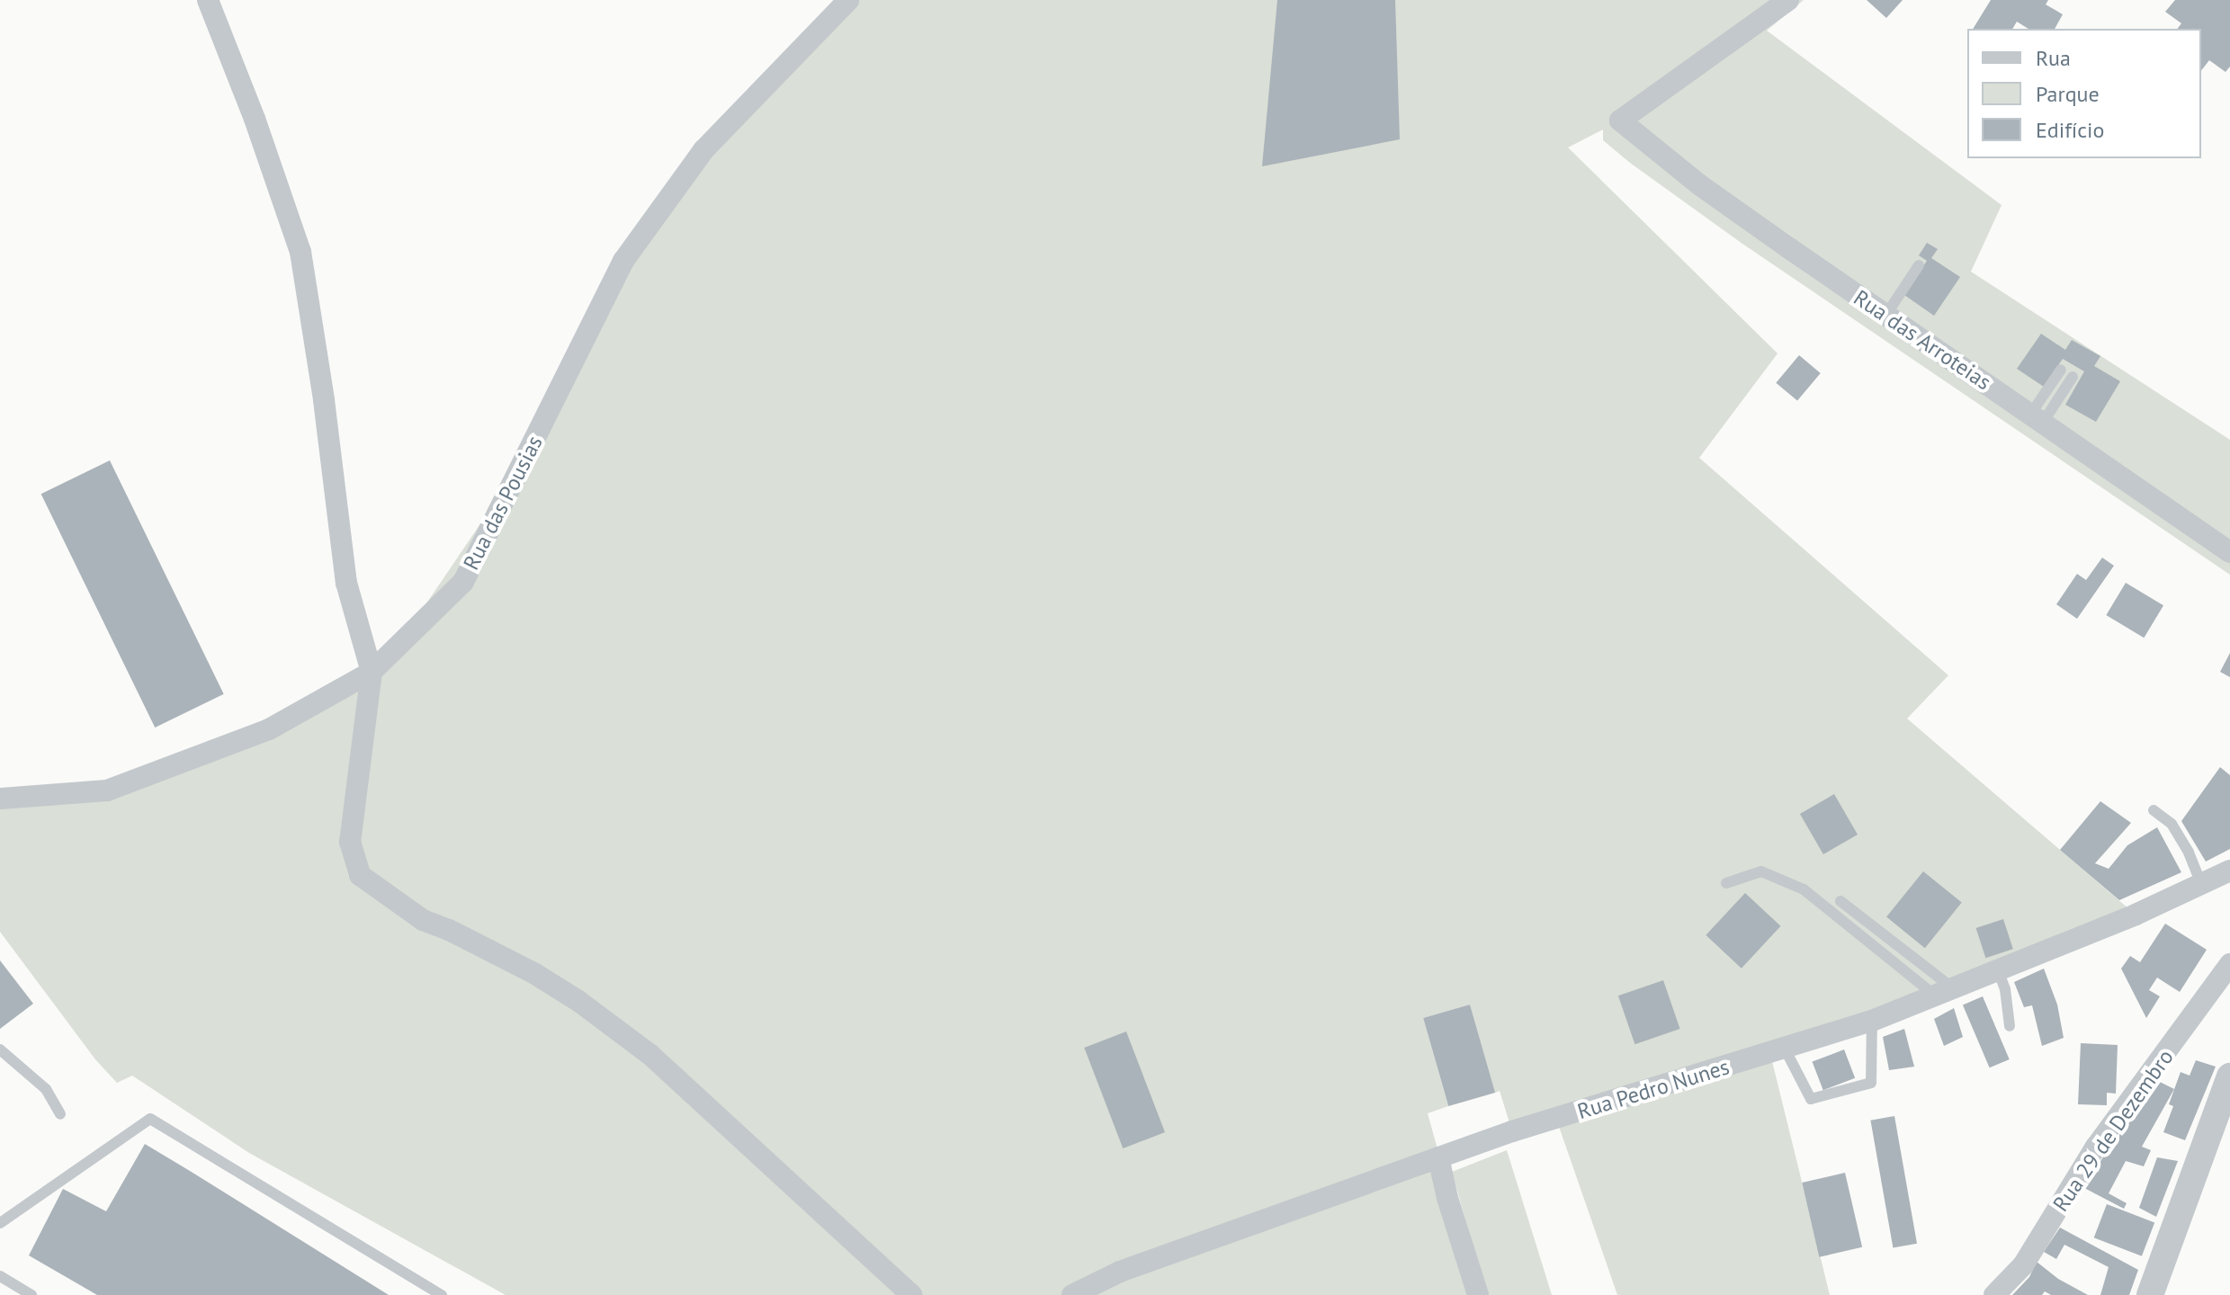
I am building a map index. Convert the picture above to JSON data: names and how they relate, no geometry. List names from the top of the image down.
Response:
{
  "streets": {
    "street": [
      "Rua das Arroteias",
      "Rua das Pousias",
      "Rua Pedro Nunes",
      "Rua 29 de Dezembro"
    ]
  },
  "legend": ["Rua", "Parque", "Edifício"]
}
